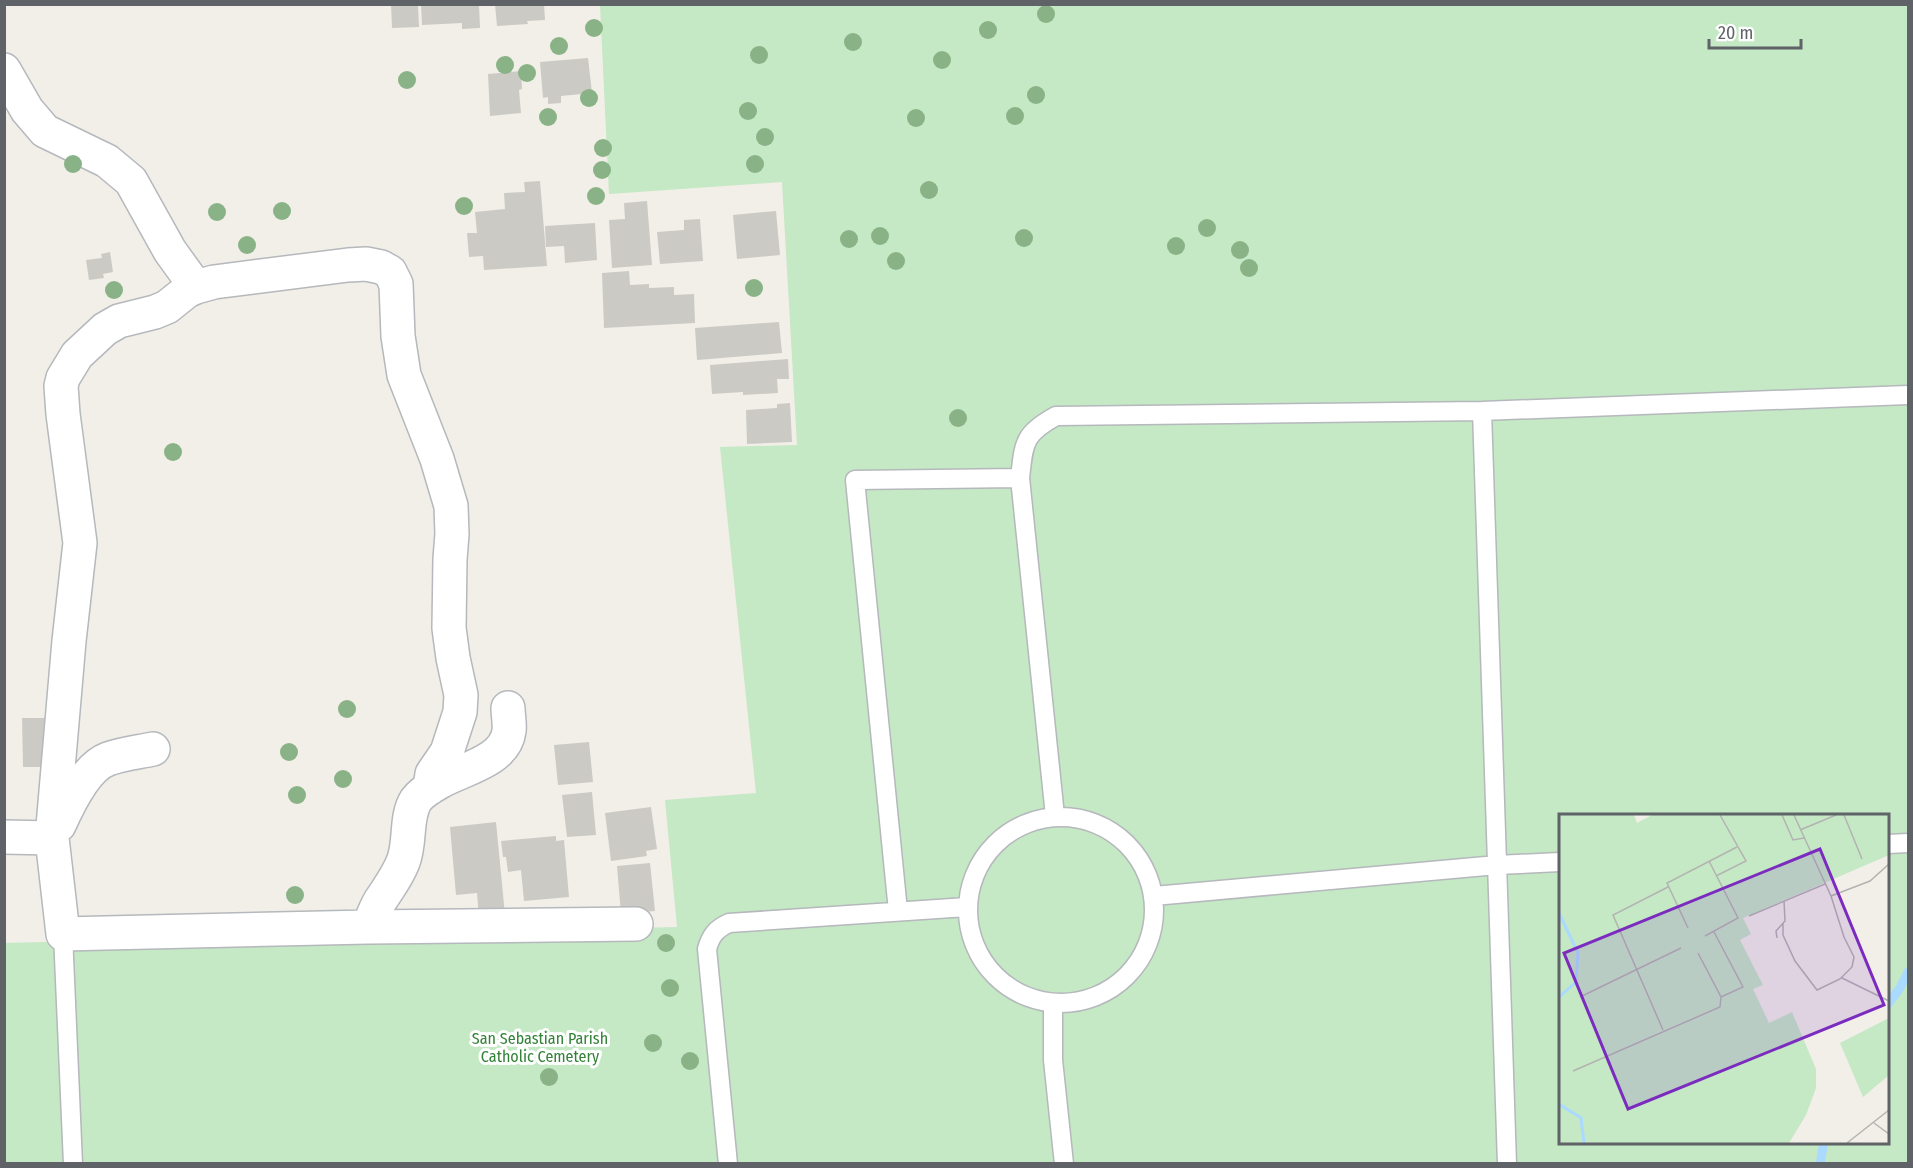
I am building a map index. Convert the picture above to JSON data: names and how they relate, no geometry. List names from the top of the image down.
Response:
{
  "parks": ["San Sebastian Parish Catholic Cemetery"],
  "scale_bar": "20 m"
}
